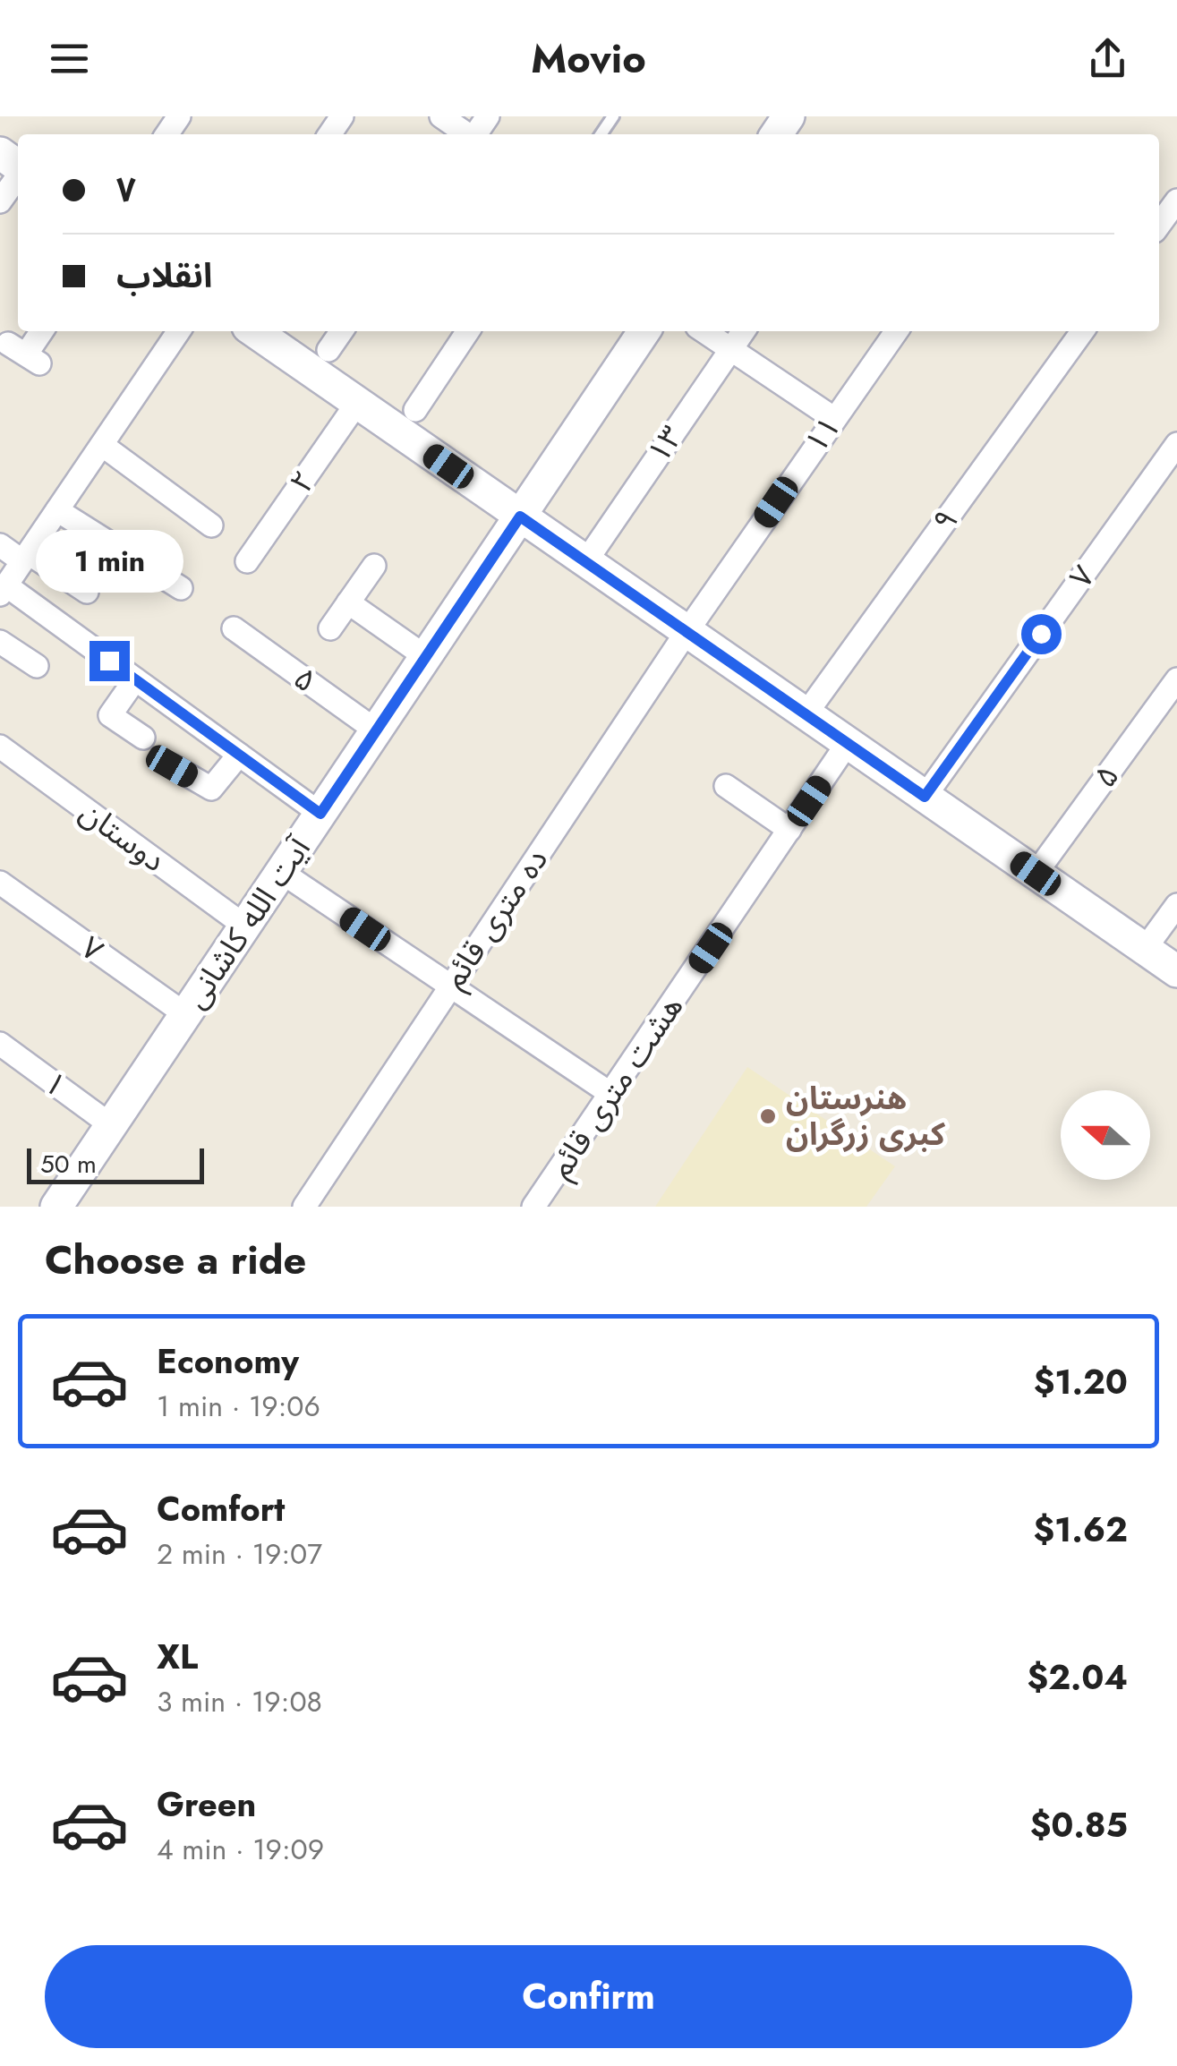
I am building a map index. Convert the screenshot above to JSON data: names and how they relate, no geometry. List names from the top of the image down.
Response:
{
  "streets": {
    "street": [
      "۱۱",
      "۱۳",
      "۲",
      "۹",
      "۷",
      "۵",
      "دوستان",
      "ده متری قائم",
      "آیت الله کاشانی",
      "۱",
      "هشت متری قائم"
    ]
  },
  "crossings": [
    ["۱۱", "ده متری قائم"],
    ["۷", "آیت الله کاشانی"],
    ["۵", "آیت الله کاشانی"],
    ["دوستان", "آیت الله کاشانی"],
    ["آیت الله کاشانی", "۱"]
  ],
  "places": ["هنرستان کبری زرگران"],
  "scale_bar": "50 m",
  "north": "left",
  "page": {
    "header": "Movio",
    "banner": ["۷", "انقلاب"],
    "bubble": "1 min",
    "scale": "50 m",
    "heading": "Choose a ride",
    "list": [
      {
        "name": "Economy",
        "note": "1 min · 19:06",
        "value": "$1.20"
      },
      {
        "name": "Comfort",
        "note": "2 min · 19:07",
        "value": "$1.62"
      },
      {
        "name": "XL",
        "note": "3 min · 19:08",
        "value": "$2.04"
      },
      {
        "name": "Green",
        "note": "4 min · 19:09",
        "value": "$0.85"
      }
    ],
    "buttons": "Confirm"
  }
}
